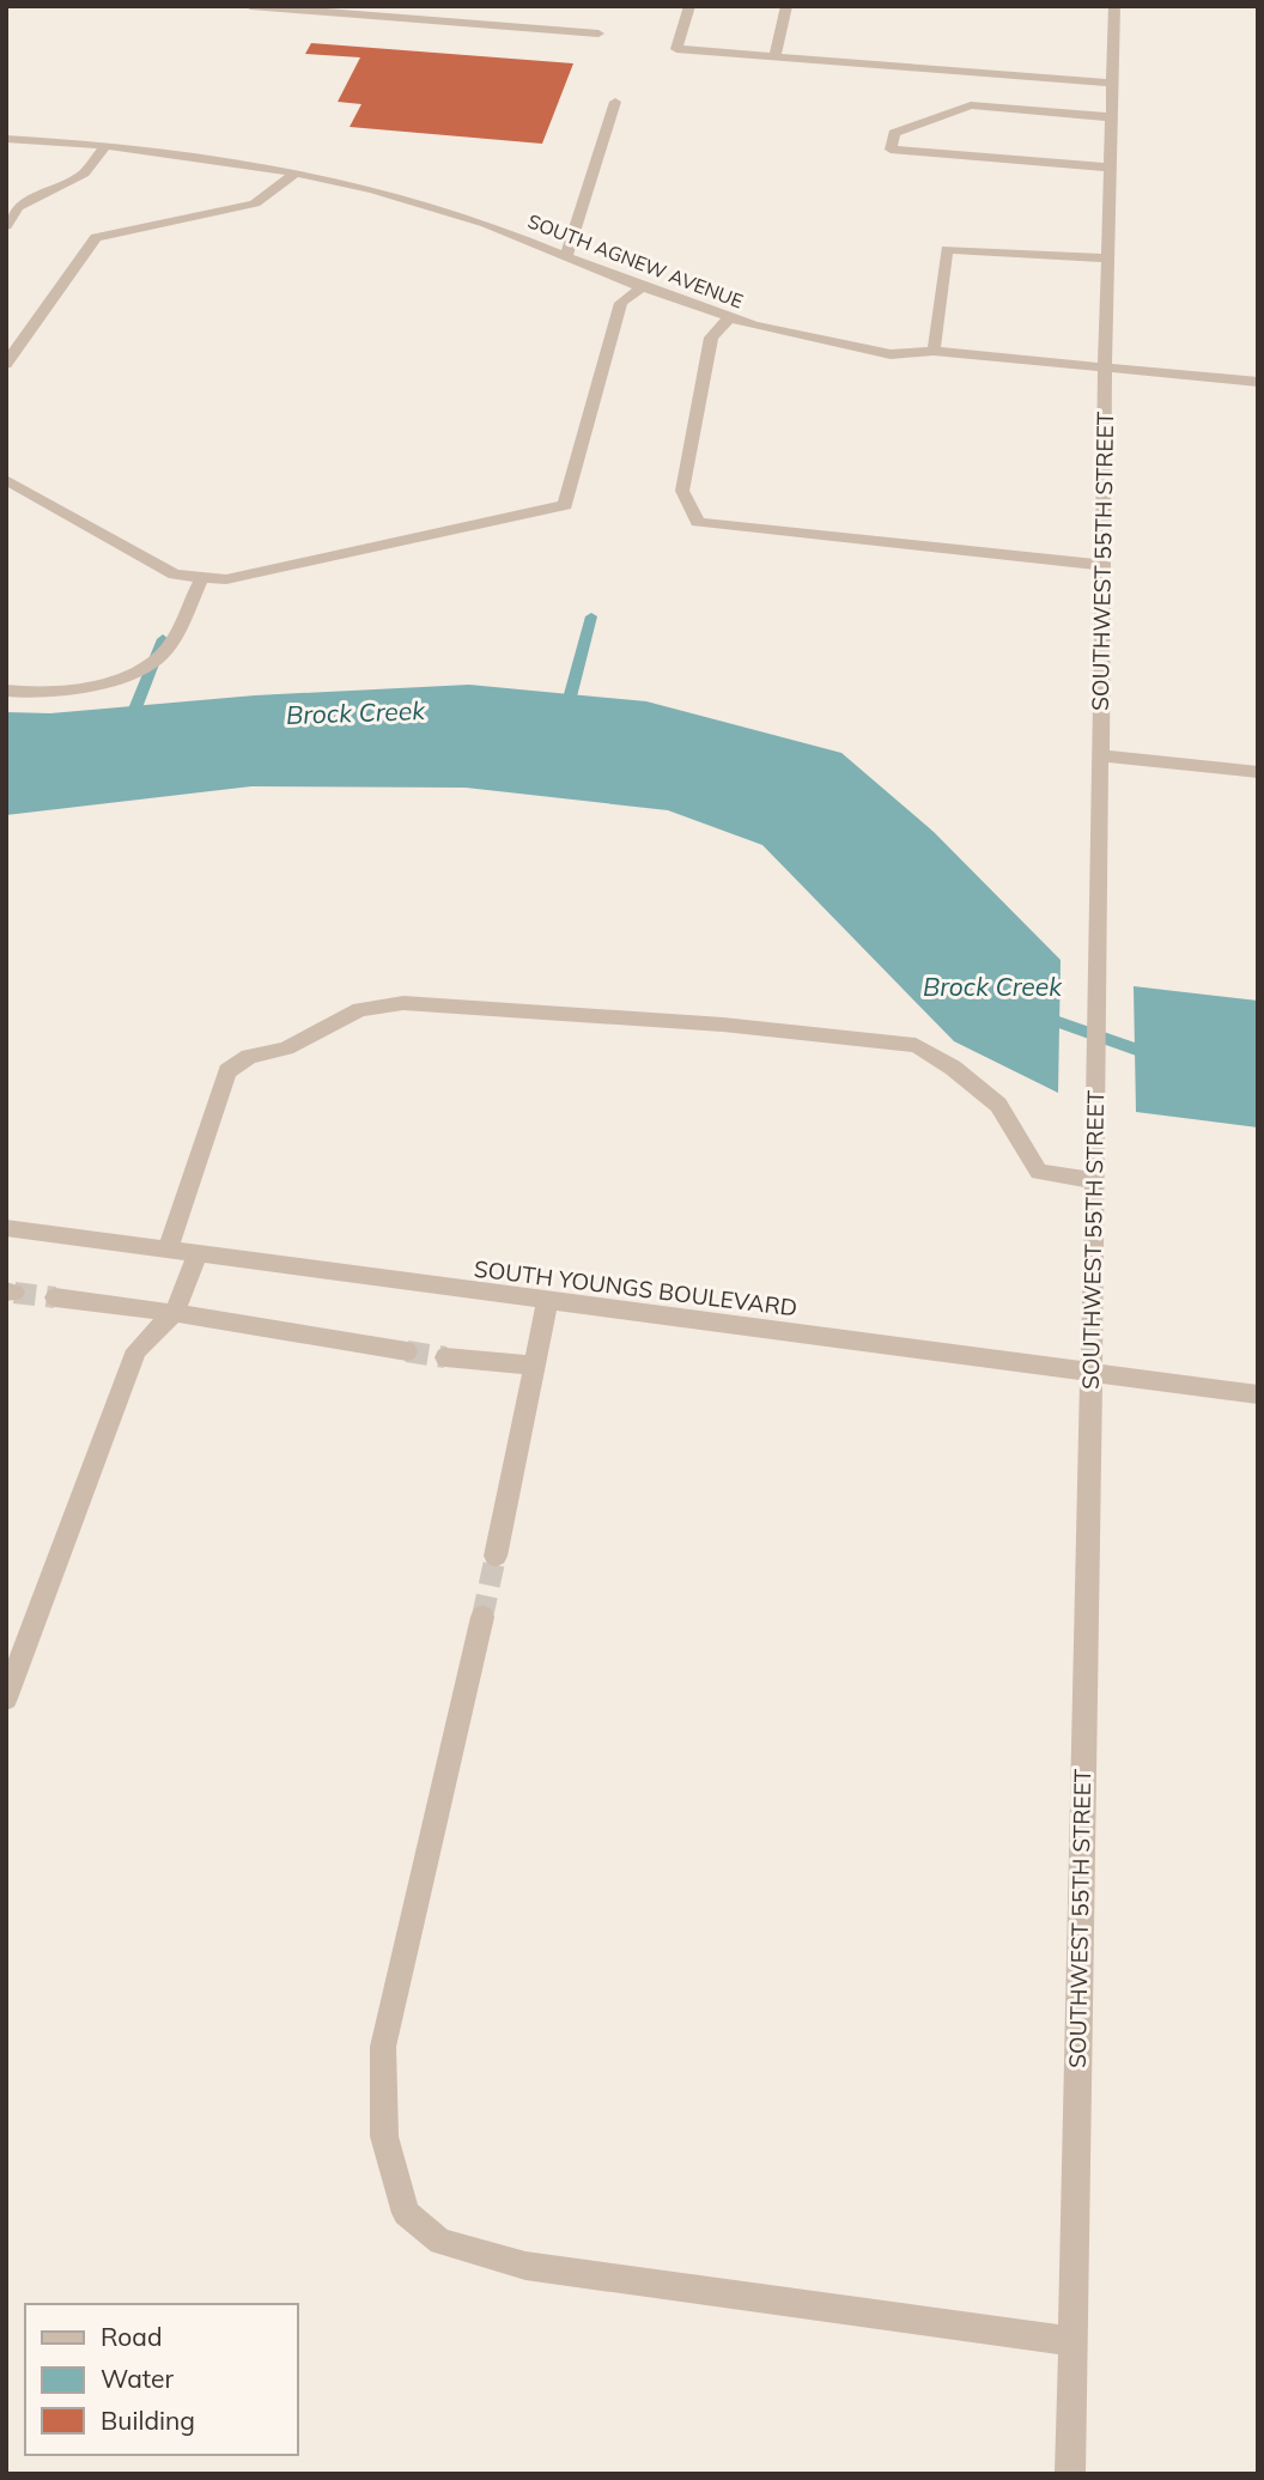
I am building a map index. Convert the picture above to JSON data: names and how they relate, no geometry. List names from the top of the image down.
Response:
{
  "streets": {
    "street": ["SOUTH AGNEW AVENUE", "SOUTHWEST 55TH STREET", "SOUTH YOUNGS BOULEVARD"]
  },
  "crossings": [
    ["SOUTH AGNEW AVENUE", "SOUTHWEST 55TH STREET"],
    ["SOUTHWEST 55TH STREET", "SOUTH YOUNGS BOULEVARD"]
  ],
  "water": ["Brock Creek"],
  "legend": ["Road", "Water", "Building"]
}
